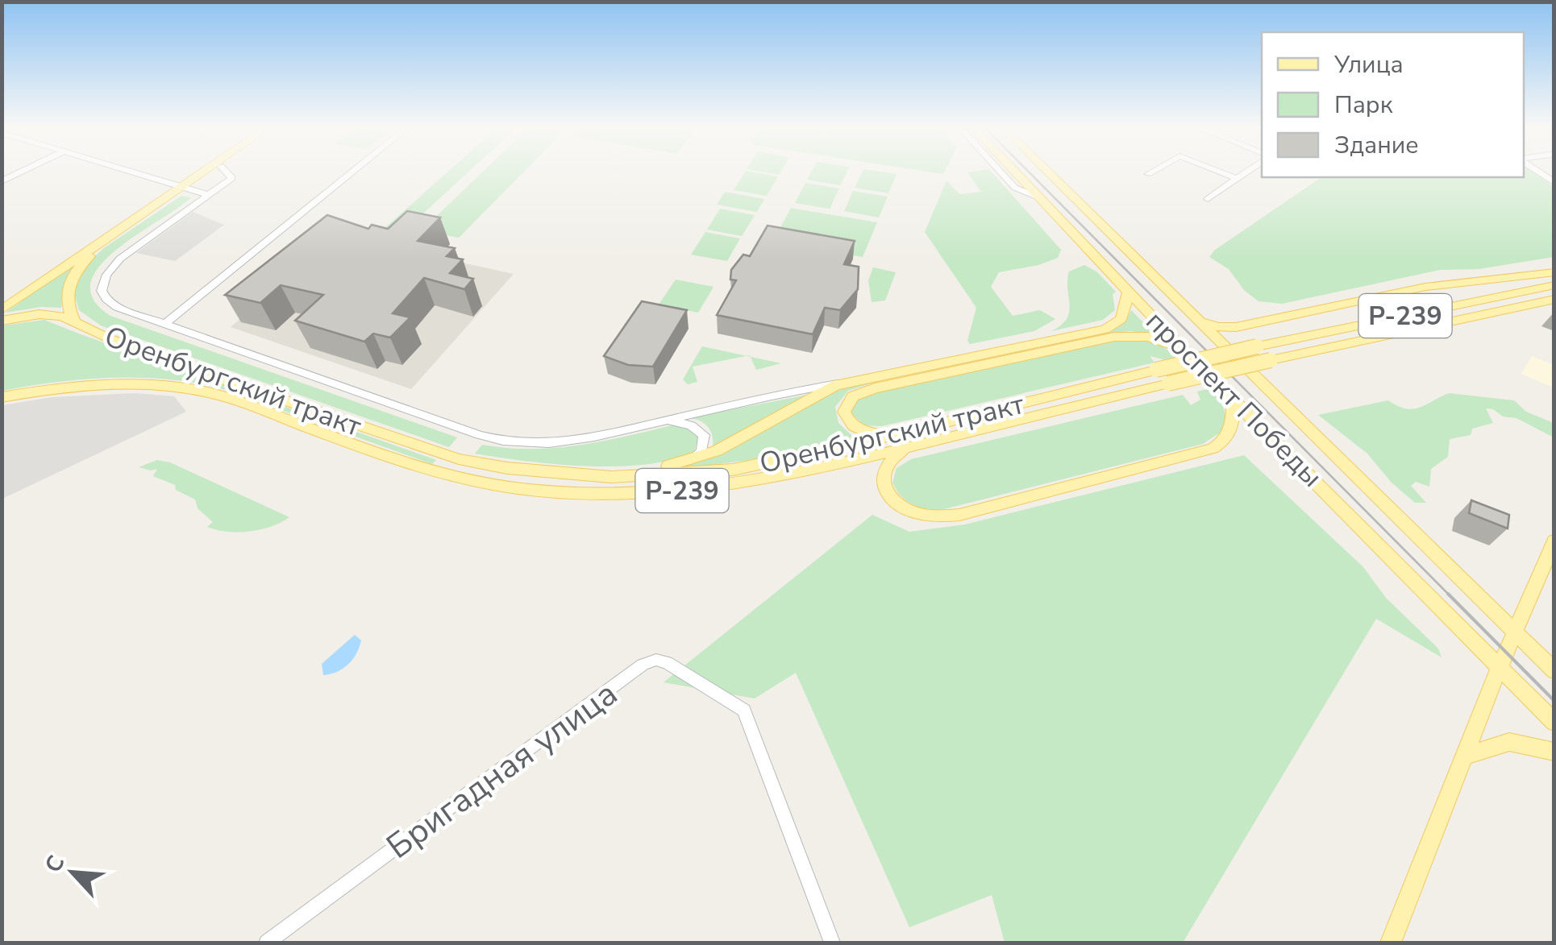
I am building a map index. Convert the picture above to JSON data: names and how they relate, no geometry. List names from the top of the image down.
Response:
{
  "streets": {
    "main road": ["Р-239", "Оренбургский тракт", "проспект Победы"],
    "street": ["Бригадная улица"]
  },
  "legend": ["Улица", "Парк", "Здание"],
  "north": "top left"
}
